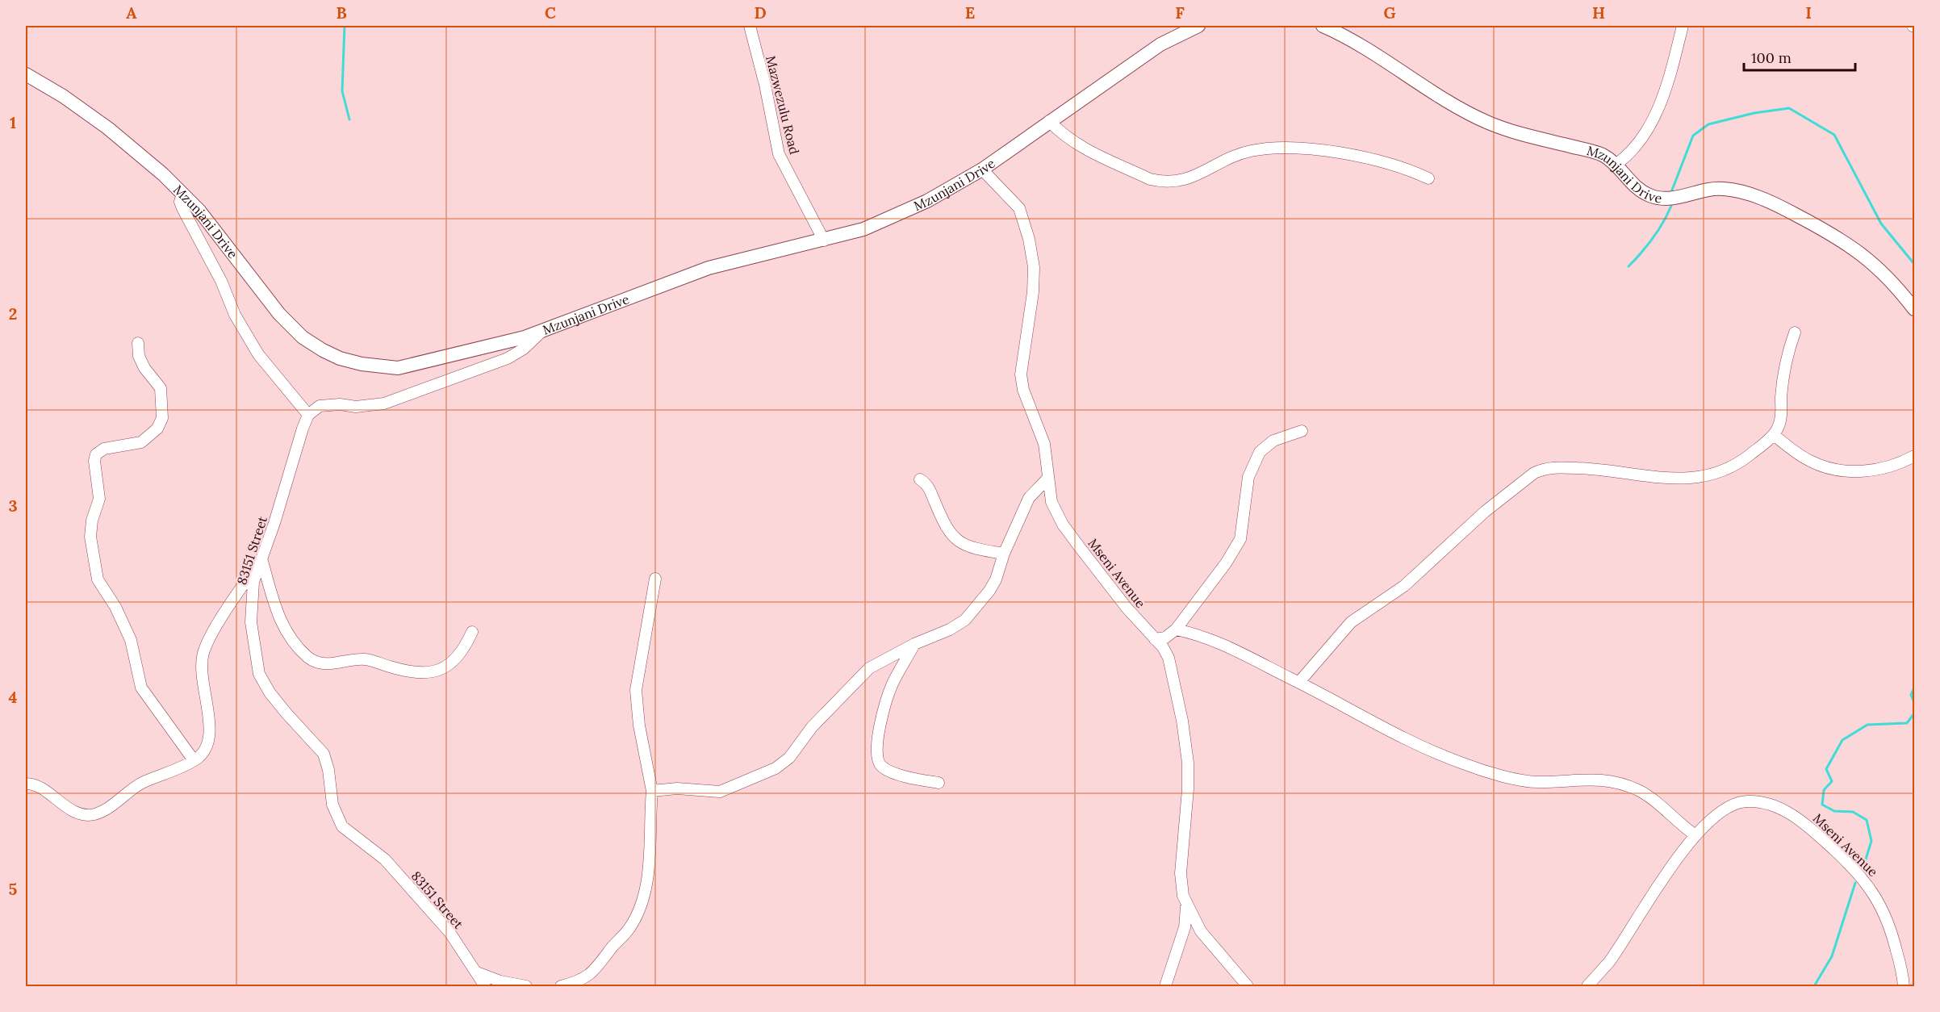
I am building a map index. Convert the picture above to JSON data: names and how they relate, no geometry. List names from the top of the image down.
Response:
{
  "streets": {
    "main road": ["Mzunjani Drive"],
    "street": ["Mazwezulu Road", "83151 Street", "Mseni Avenue"]
  },
  "crossings": [
    ["Mazwezulu Road", "Mzunjani Drive"],
    ["Mzunjani Drive", "Mseni Avenue"]
  ],
  "scale_bar": "100 m",
  "grid": {
    "columns": [
      "A",
      "B",
      "C",
      "D",
      "E",
      "F",
      "G",
      "H",
      "I"
    ],
    "rows": [
      "1",
      "2",
      "3",
      "4",
      "5"
    ]
  }
}
